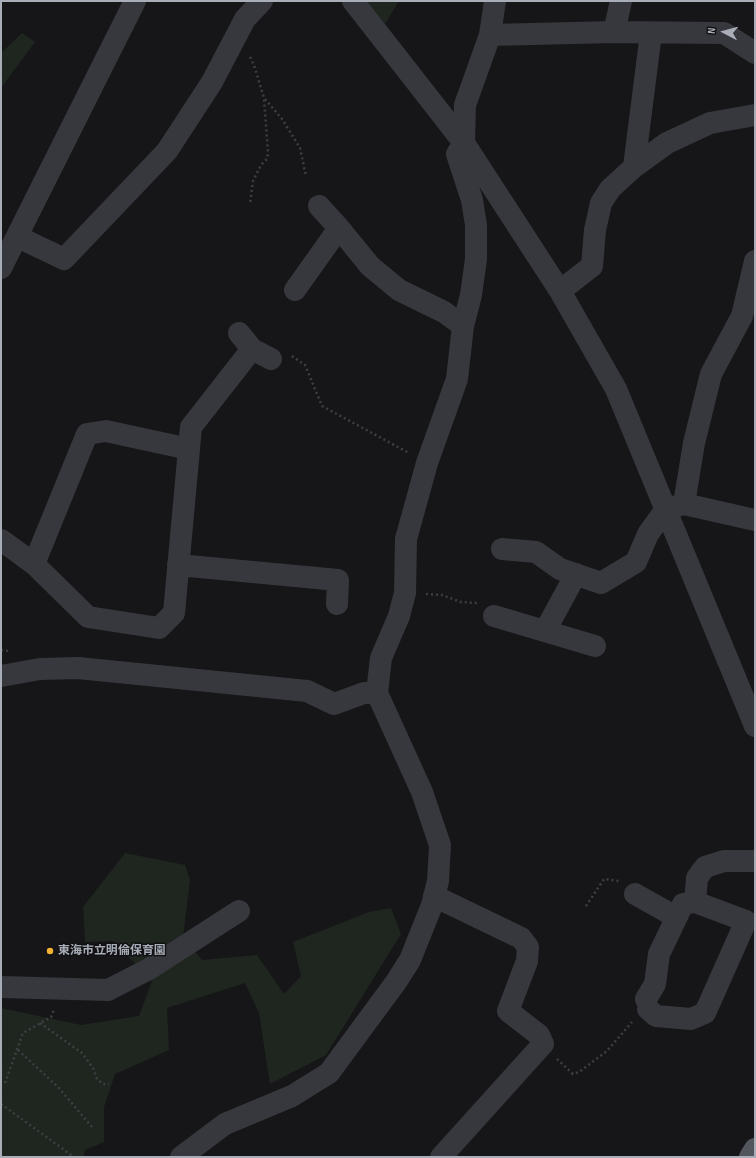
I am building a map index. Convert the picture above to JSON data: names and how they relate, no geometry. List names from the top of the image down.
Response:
{
  "places": ["東海市立明倫保育園"],
  "north": "left"
}
